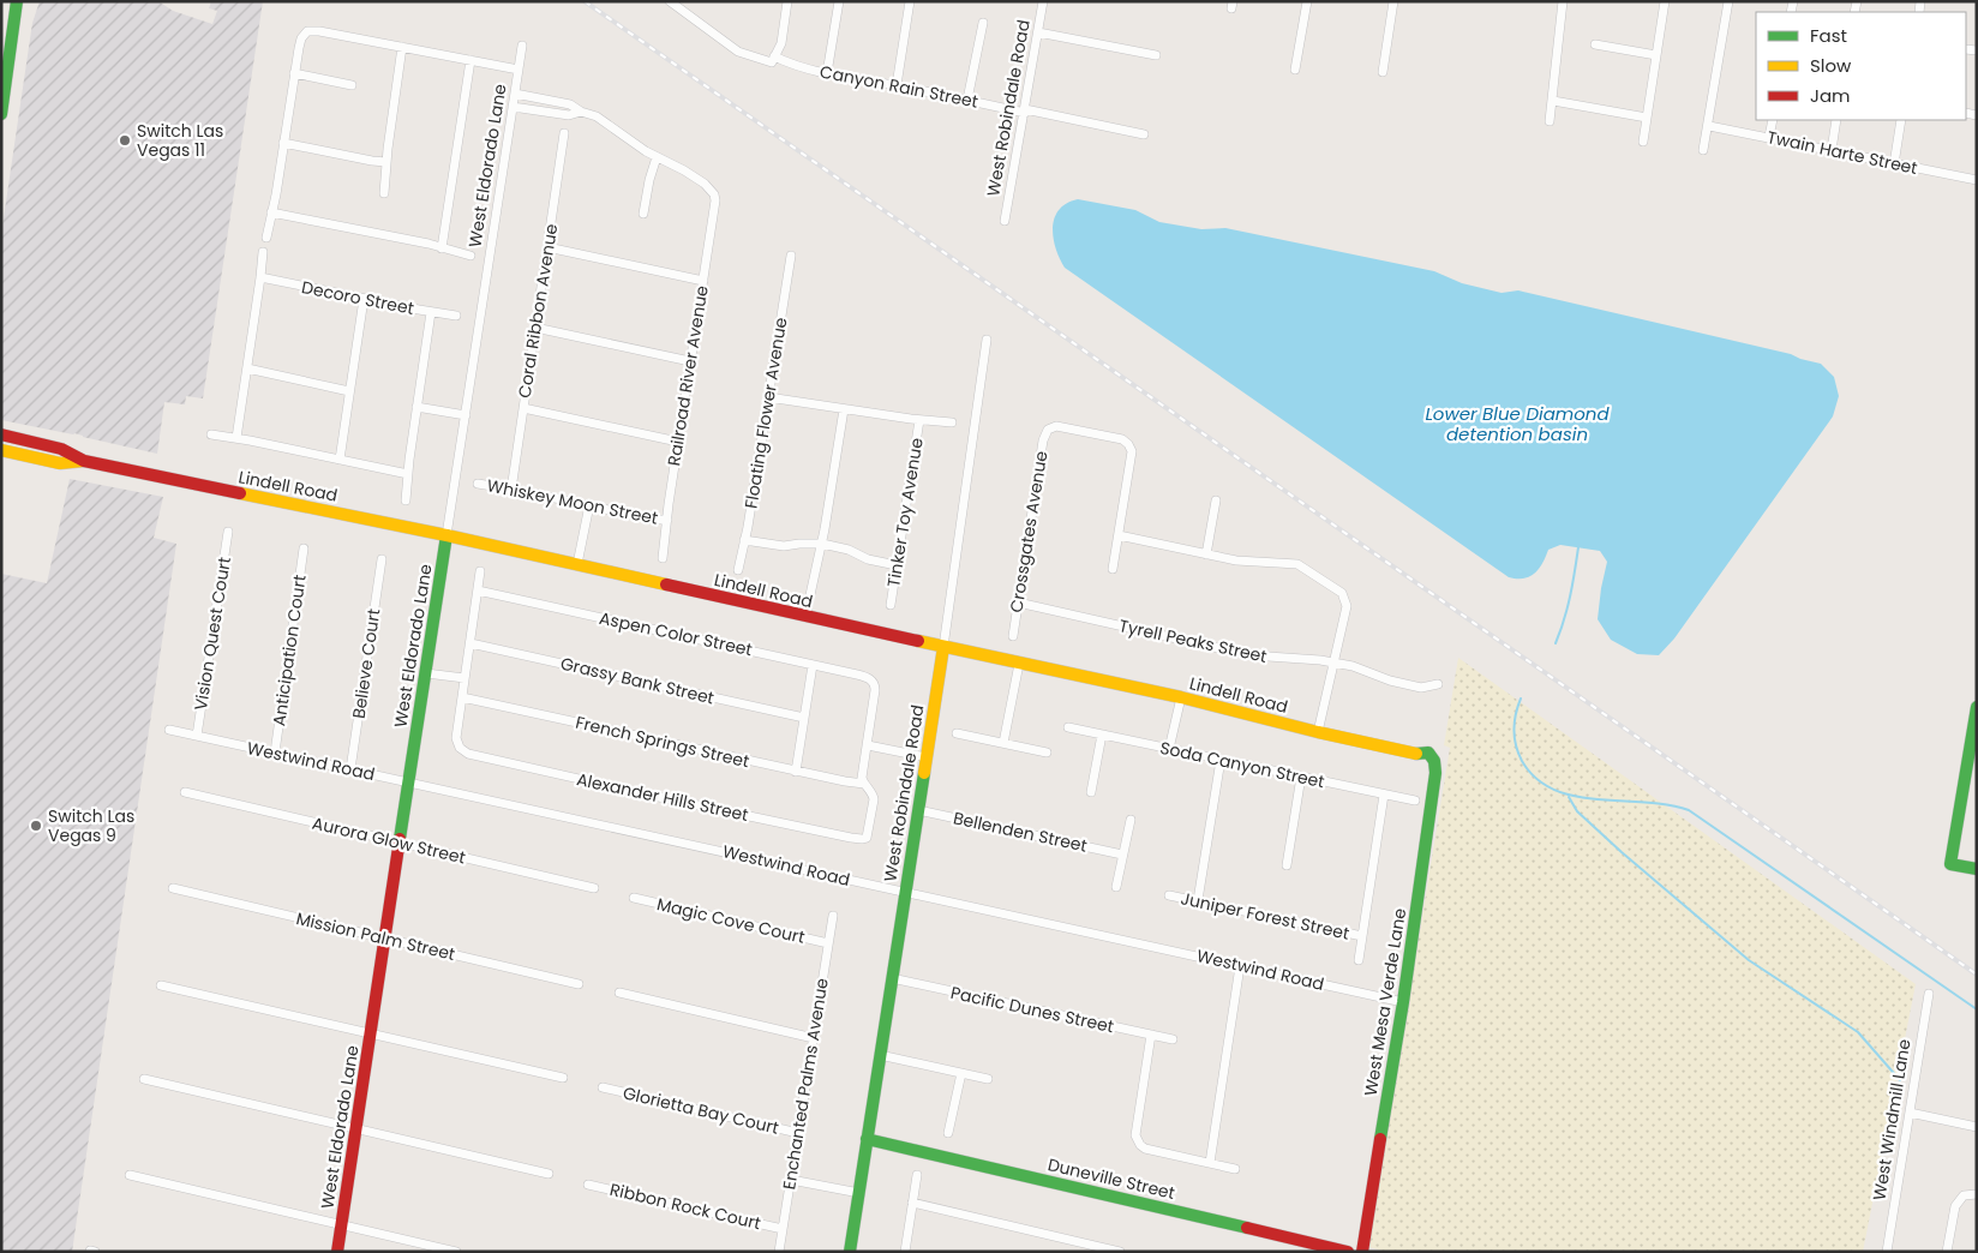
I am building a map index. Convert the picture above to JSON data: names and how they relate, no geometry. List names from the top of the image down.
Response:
{
  "streets": {
    "street": [
      "Canyon Rain Street",
      "West Robindale Road",
      "Twain Harte Street",
      "West Eldorado Lane",
      "Decoro Street",
      "Coral Ribbon Avenue",
      "Railroad River Avenue",
      "Floating Flower Avenue",
      "Lindell Road",
      "Whiskey Moon Street",
      "Tinker Toy Avenue",
      "Crossgates Avenue",
      "Vision Quest Court",
      "Aspen Color Street",
      "Tyrell Peaks Street",
      "Anticipation Court",
      "Believe Court",
      "Grassy Bank Street",
      "French Springs Street",
      "Westwind Road",
      "Soda Canyon Street",
      "Alexander Hills Street",
      "Bellenden Street",
      "Aurora Glow Street",
      "Juniper Forest Street",
      "Magic Cove Court",
      "Mission Palm Street",
      "West Mesa Verde Lane",
      "Pacific Dunes Street",
      "Enchanted Palms Avenue",
      "Glorietta Bay Court",
      "West Windmill Lane",
      "Duneville Street",
      "Ribbon Rock Court"
    ]
  },
  "crossings": [
    ["Canyon Rain Street", "West Robindale Road"],
    ["West Robindale Road", "Lindell Road"],
    ["West Robindale Road", "Westwind Road"],
    ["West Robindale Road", "Bellenden Street"],
    ["West Robindale Road", "Pacific Dunes Street"],
    ["West Robindale Road", "Duneville Street"],
    ["West Eldorado Lane", "Lindell Road"],
    ["West Eldorado Lane", "Westwind Road"],
    ["West Eldorado Lane", "Aurora Glow Street"],
    ["West Eldorado Lane", "Mission Palm Street"],
    ["Coral Ribbon Avenue", "Whiskey Moon Street"],
    ["Railroad River Avenue", "Whiskey Moon Street"],
    ["Lindell Road", "West Mesa Verde Lane"],
    ["Crossgates Avenue", "Tyrell Peaks Street"],
    ["Vision Quest Court", "Westwind Road"],
    ["Anticipation Court", "Westwind Road"],
    ["Believe Court", "Westwind Road"],
    ["French Springs Street", "Alexander Hills Street"],
    ["Westwind Road", "West Mesa Verde Lane"],
    ["Magic Cove Court", "Enchanted Palms Avenue"],
    ["Enchanted Palms Avenue", "Glorietta Bay Court"],
    ["Enchanted Palms Avenue", "Ribbon Rock Court"]
  ],
  "water": ["Lower Blue Diamond detention basin"],
  "places": ["Switch Las Vegas 11", "Switch Las Vegas 9"],
  "legend": ["Fast", "Slow", "Jam"]
}
